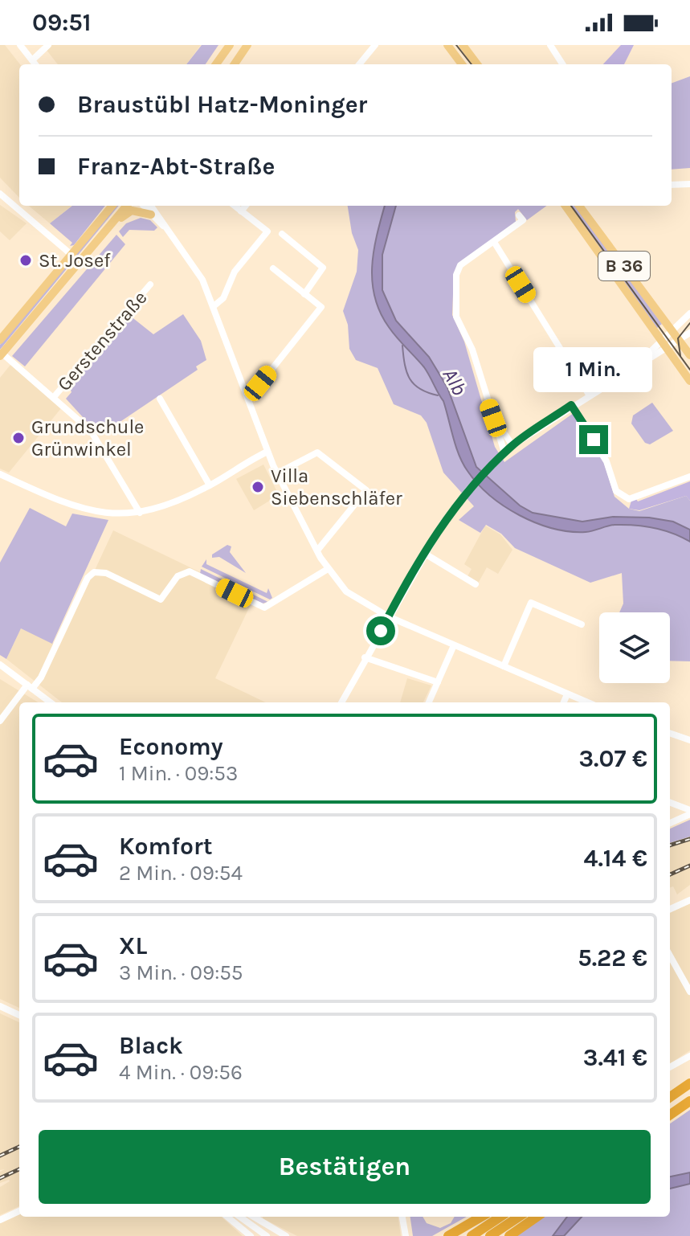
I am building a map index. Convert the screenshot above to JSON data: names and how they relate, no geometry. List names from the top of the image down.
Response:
{
  "streets": {
    "main road": ["B 36"],
    "street": ["Gerstenstraße"]
  },
  "water": ["Alb"],
  "places": ["St. Josef", "Grundschule Grünwinkel", "Villa Siebenschläfer"],
  "page": {
    "status": "09:51",
    "banner": ["Braustübl Hatz-Moninger", "Franz-Abt-Straße"],
    "bubble": "1 Min.",
    "list": [
      {
        "name": "Economy",
        "note": "1 Min. · 09:53",
        "value": "3.07 €"
      },
      {
        "name": "Komfort",
        "note": "2 Min. · 09:54",
        "value": "4.14 €"
      },
      {
        "name": "XL",
        "note": "3 Min. · 09:55",
        "value": "5.22 €"
      },
      {
        "name": "Black",
        "note": "4 Min. · 09:56",
        "value": "3.41 €"
      }
    ],
    "buttons": "Bestätigen"
  }
}
